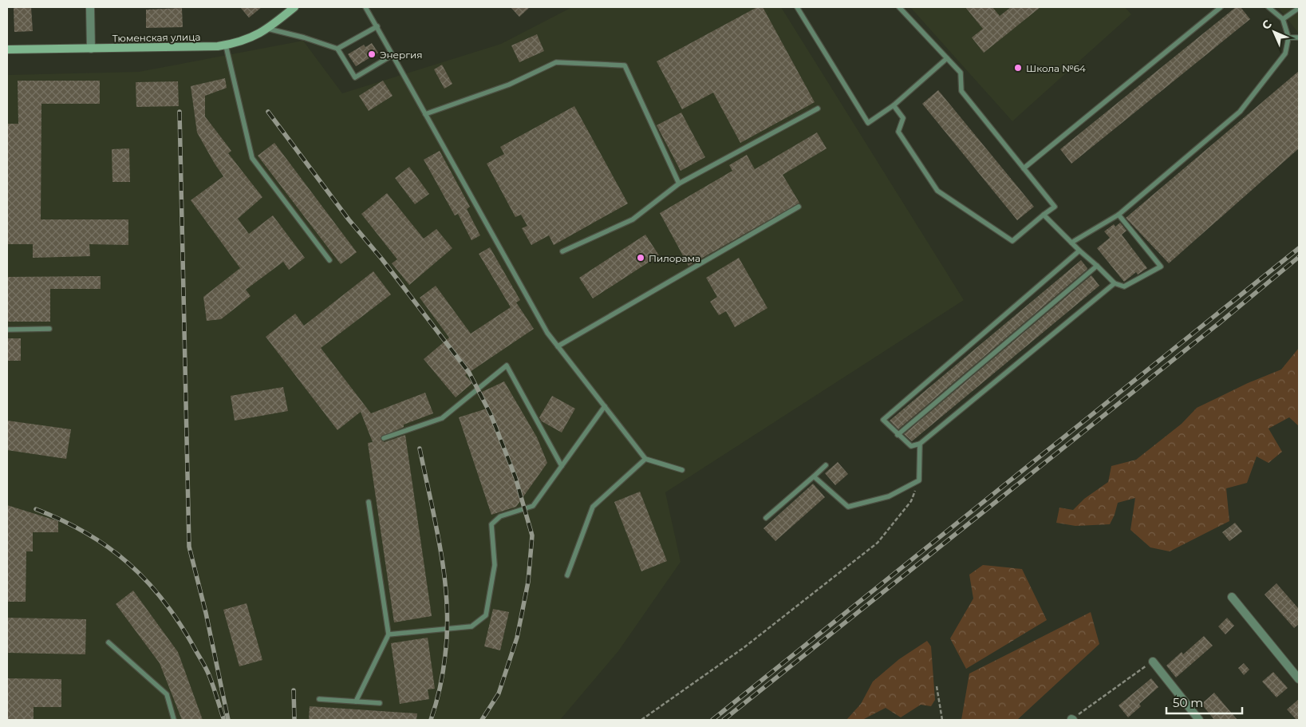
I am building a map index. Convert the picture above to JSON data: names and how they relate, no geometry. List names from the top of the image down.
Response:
{
  "streets": {
    "main road": ["Тюменская улица"]
  },
  "places": ["Энергия", "Школа №64", "Пилорама"],
  "scale_bar": "50 m",
  "north": "top left"
}
